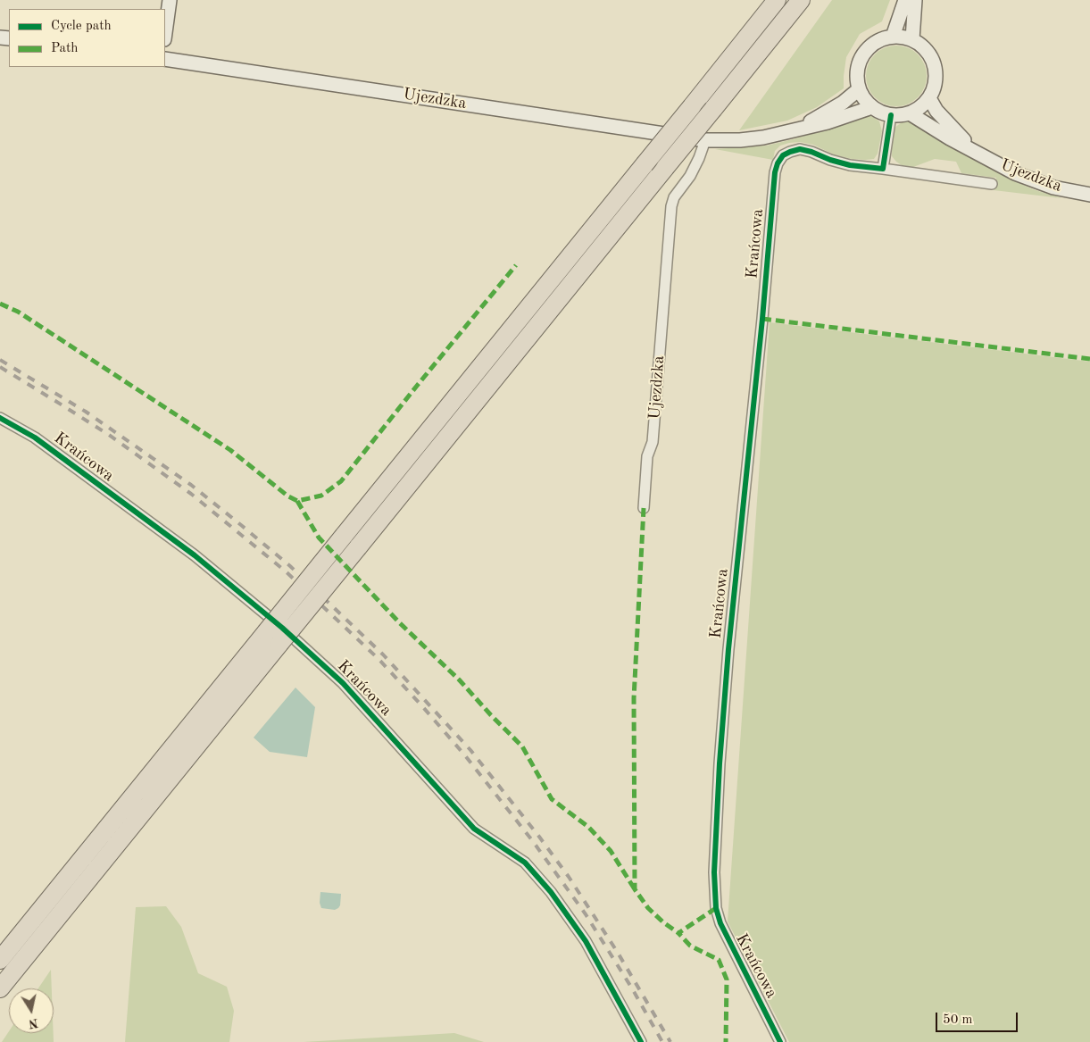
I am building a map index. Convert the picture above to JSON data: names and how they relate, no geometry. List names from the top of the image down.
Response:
{
  "streets": {
    "main road": ["Ujezdzka"],
    "street": ["Krańcowa"]
  },
  "crossings": [
    ["Ujezdzka", "Krańcowa"]
  ],
  "legend": ["Cycle path", "Path"],
  "scale_bar": "50 m",
  "north": "bottom"
}
